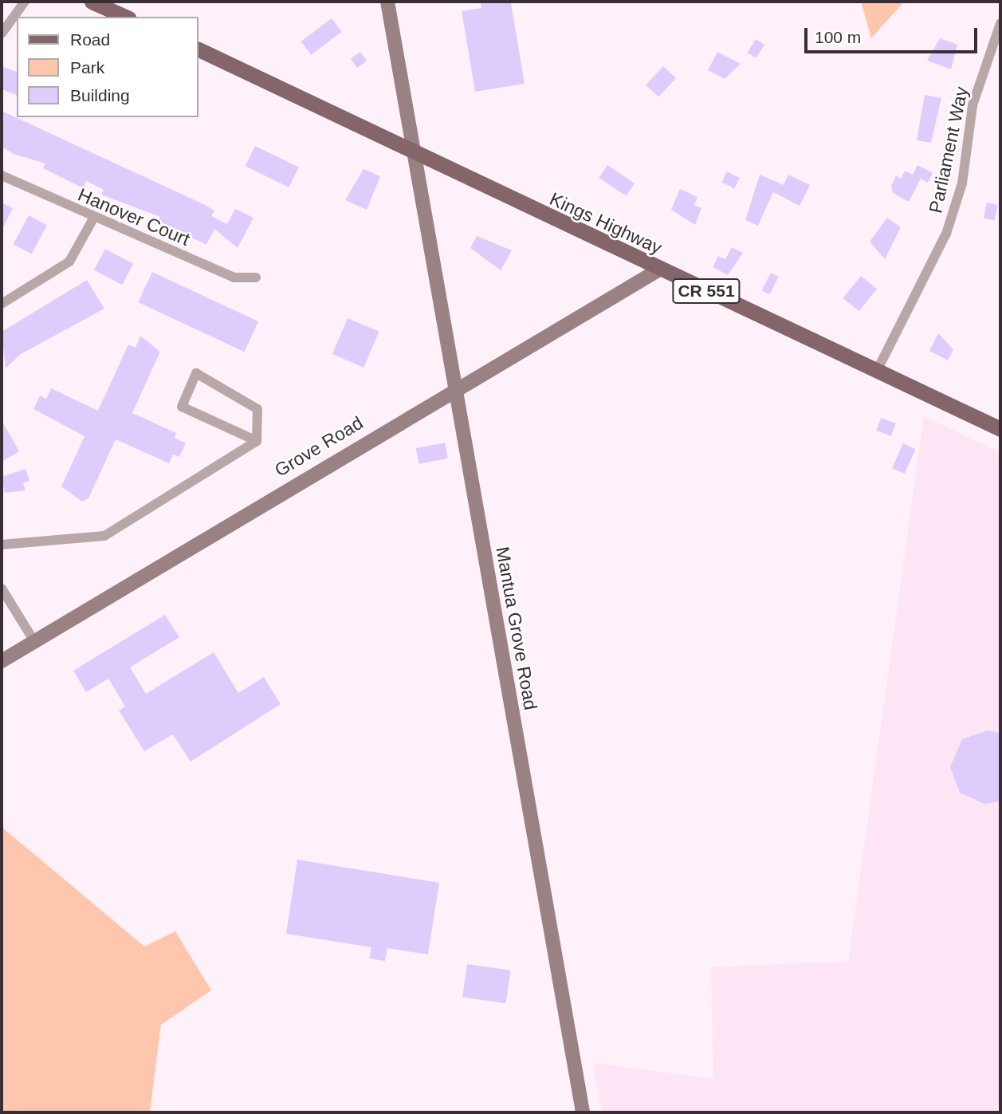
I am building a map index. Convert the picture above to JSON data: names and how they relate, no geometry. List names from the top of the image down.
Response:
{
  "streets": {
    "main road": [
      "Kings Highway",
      "CR 551",
      "Grove Road",
      "Mantua Grove Road"
    ],
    "street": ["Parliament Way", "Hanover Court"]
  },
  "crossings": [
    ["Parliament Way", "Kings Highway"],
    ["Kings Highway", "Grove Road"],
    ["Kings Highway", "Mantua Grove Road"],
    ["Grove Road", "Mantua Grove Road"]
  ],
  "legend": ["Road", "Park", "Building"],
  "scale_bar": "100 m"
}
